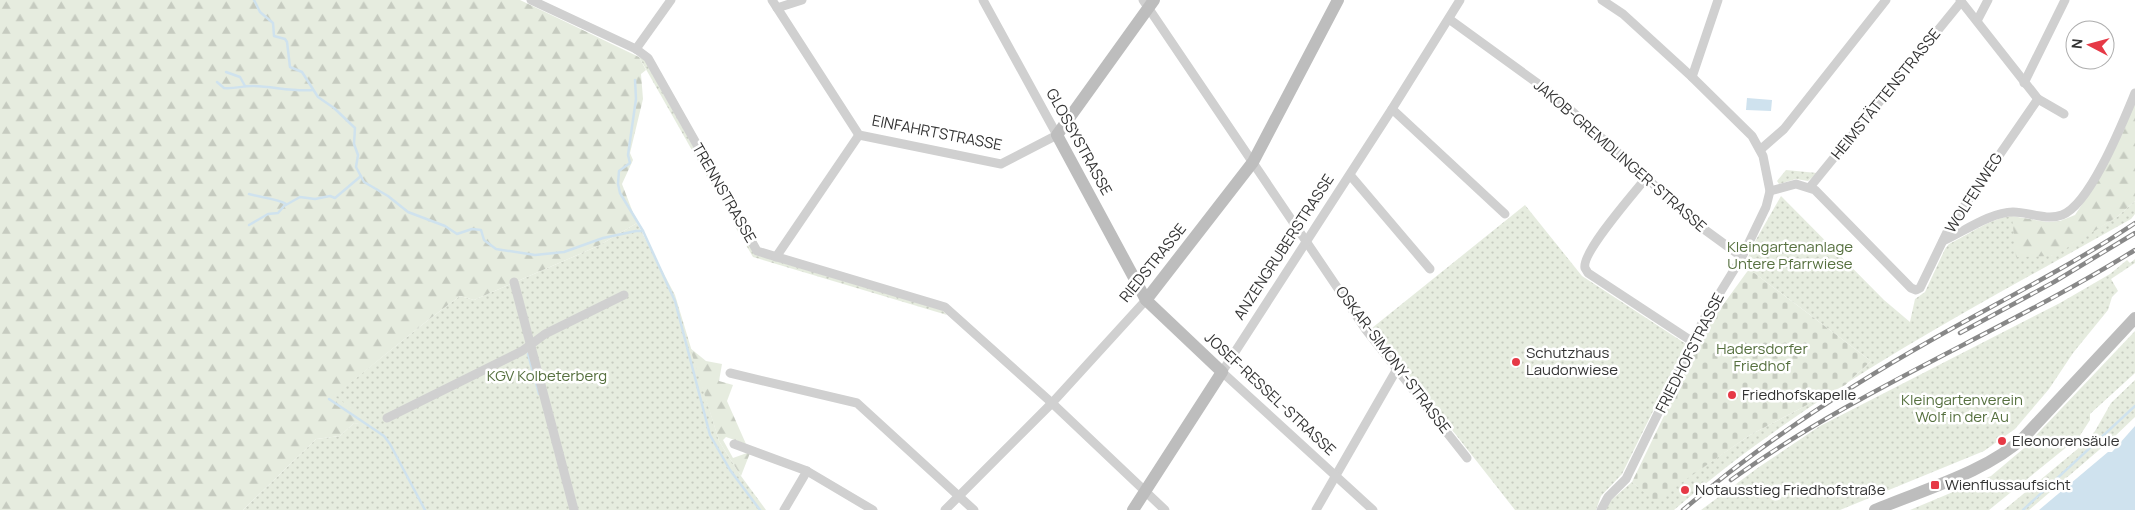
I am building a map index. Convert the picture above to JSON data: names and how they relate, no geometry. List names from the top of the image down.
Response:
{
  "streets": {
    "street": [
      "HEIMSTÄTTENSTRASSE",
      "EINFAHRTSTRASSE",
      "GLOSSYSTRASSE",
      "JAKOB-GREMDLINGER-STRASSE",
      "TRENNSTRASSE",
      "WOLFENWEG",
      "ANZENGRUBERSTRASSE",
      "RIEDSTRASSE",
      "FRIEDHOFSTRASSE",
      "OSKAR-SIMONY-STRASSE",
      "JOSEF-RESSEL-STRASSE"
    ]
  },
  "crossings": [
    ["HEIMSTÄTTENSTRASSE", "WOLFENWEG"],
    ["EINFAHRTSTRASSE", "GLOSSYSTRASSE"],
    ["EINFAHRTSTRASSE", "OSKAR-SIMONY-STRASSE"],
    ["GLOSSYSTRASSE", "RIEDSTRASSE"],
    ["GLOSSYSTRASSE", "JOSEF-RESSEL-STRASSE"],
    ["JAKOB-GREMDLINGER-STRASSE", "ANZENGRUBERSTRASSE"],
    ["JAKOB-GREMDLINGER-STRASSE", "FRIEDHOFSTRASSE"],
    ["TRENNSTRASSE", "ANZENGRUBERSTRASSE"],
    ["TRENNSTRASSE", "RIEDSTRASSE"],
    ["ANZENGRUBERSTRASSE", "OSKAR-SIMONY-STRASSE"],
    ["ANZENGRUBERSTRASSE", "JOSEF-RESSEL-STRASSE"],
    ["RIEDSTRASSE", "OSKAR-SIMONY-STRASSE"],
    ["RIEDSTRASSE", "JOSEF-RESSEL-STRASSE"]
  ],
  "parks": [
    "Kleingartenanlage Untere Pfarrwiese",
    "Hadersdorfer Friedhof",
    "KGV Kolbeterberg",
    "Kleingartenverein Wolf in der Au"
  ],
  "places": {
    "other": [
      "Schutzhaus Laudonwiese",
      "Friedhofskapelle",
      "Eleonorensäule",
      "Notausstieg Friedhofstraße"
    ],
    "transit": ["Wienflussaufsicht"]
  },
  "north": "left"
}
